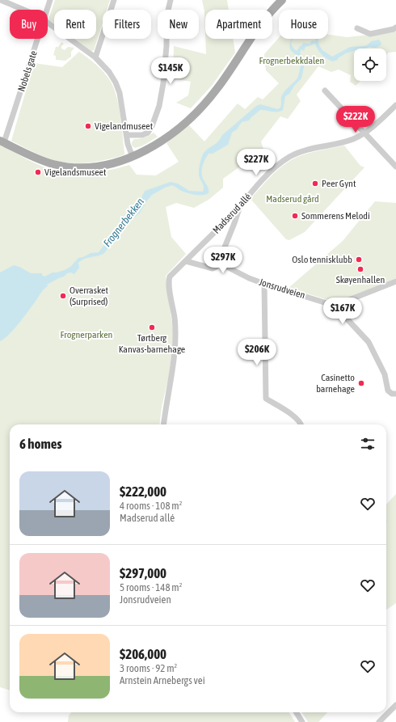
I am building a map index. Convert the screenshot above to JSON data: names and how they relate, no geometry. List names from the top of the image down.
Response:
{
  "streets": {
    "street": ["Nobels gate", "Madserud allé", "Jonsrudveien"]
  },
  "water": ["Frognerbekken"],
  "parks": ["Frognerbekkdalen", "Madserud gård", "Frognerparken"],
  "places": [
    "Vigelandmuseet",
    "Vigelandsmuseet",
    "Peer Gynt",
    "Sommerens Melodi",
    "Oslo tennisklubb",
    "Skøyenhallen",
    "Overrasket (Surprised)",
    "Tørtberg Kanvas-barnehage",
    "Casinetto barnehage"
  ],
  "page": {
    "chip": [
      "Buy",
      "Rent",
      "Filters",
      "New",
      "Apartment",
      "House"
    ],
    "price": [
      "$145K",
      "$222K",
      "$227K",
      "$297K",
      "$167K",
      "$206K"
    ],
    "heading": "6 homes",
    "list": [
      {
        "name": "$222,000",
        "note": "4 rooms · 108 m² · Madserud allé"
      },
      {
        "name": "$297,000",
        "note": "5 rooms · 148 m² · Jonsrudveien"
      },
      {
        "name": "$206,000",
        "note": "3 rooms · 92 m² · Arnstein Arnebergs vei"
      }
    ]
  }
}
